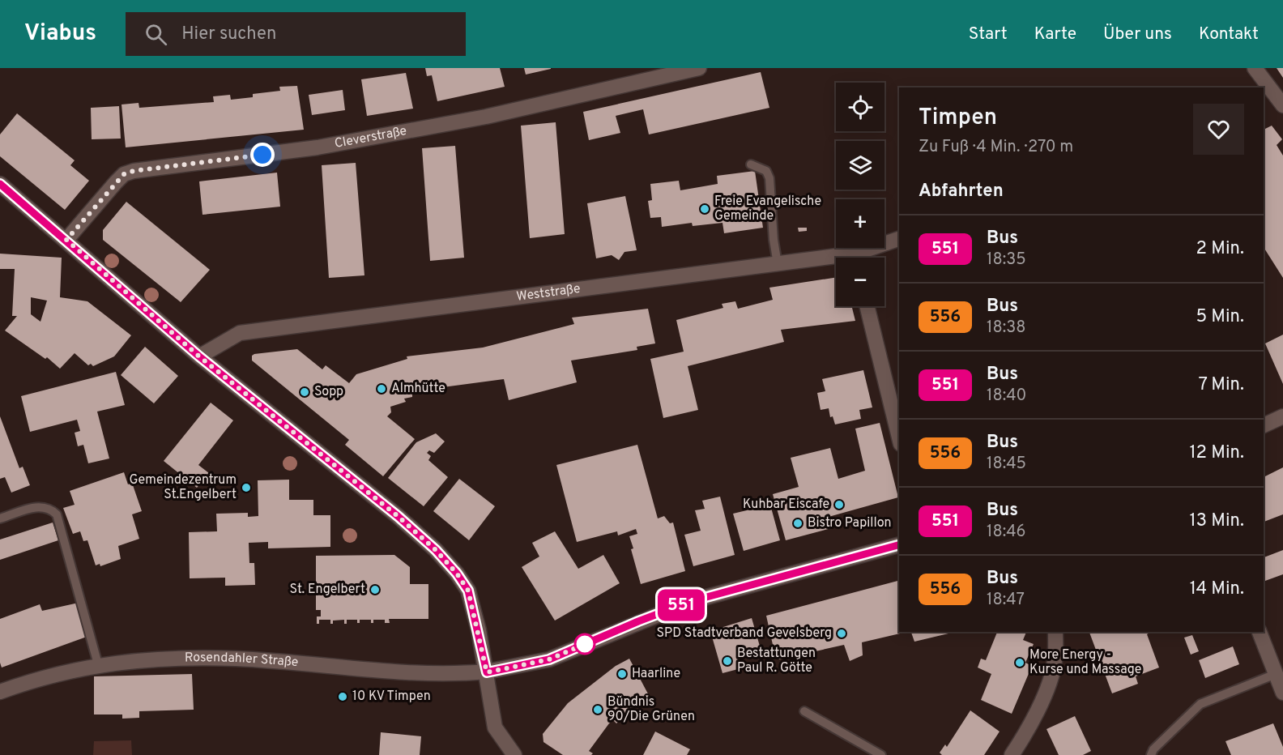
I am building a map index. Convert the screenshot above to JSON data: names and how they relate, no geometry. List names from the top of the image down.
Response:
{
  "streets": {
    "street": ["Cleverstraße", "Weststraße", "Rosendahler Straße"]
  },
  "places": [
    "Freie Evangelische Gemeinde",
    "Almhütte",
    "Sopp",
    "Gemeindezentrum St.Engelbert",
    "Kuhbar Eiscafe",
    "Bistro Papillon",
    "St. Engelbert",
    "SPD Stadtverband Gevelsberg",
    "Bestattungen Paul R. Götte",
    "More Energy - Kurse und Massage",
    "Haarline",
    "10 KV Timpen",
    "Bündnis 90/Die Grünen"
  ],
  "lines": ["bus line 551"],
  "page": {
    "header": "Viabus",
    "search": "Hier suchen",
    "nav": [
      "Start",
      "Karte",
      "Über uns",
      "Kontakt"
    ],
    "on_map": "551",
    "map_buttons": ["+", "−"],
    "heading": [
      ["Timpen", "Zu Fuß · 4 Min. · 270 m"],
      "Abfahrten"
    ],
    "list": [
      {
        "mark": "551",
        "name": "Bus",
        "note": "18:35",
        "value": "2 Min."
      },
      {
        "mark": "556",
        "name": "Bus",
        "note": "18:38",
        "value": "5 Min."
      },
      {
        "mark": "551",
        "name": "Bus",
        "note": "18:40",
        "value": "7 Min."
      },
      {
        "mark": "556",
        "name": "Bus",
        "note": "18:45",
        "value": "12 Min."
      },
      {
        "mark": "551",
        "name": "Bus",
        "note": "18:46",
        "value": "13 Min."
      },
      {
        "mark": "556",
        "name": "Bus",
        "note": "18:47",
        "value": "14 Min."
      }
    ]
  }
}
